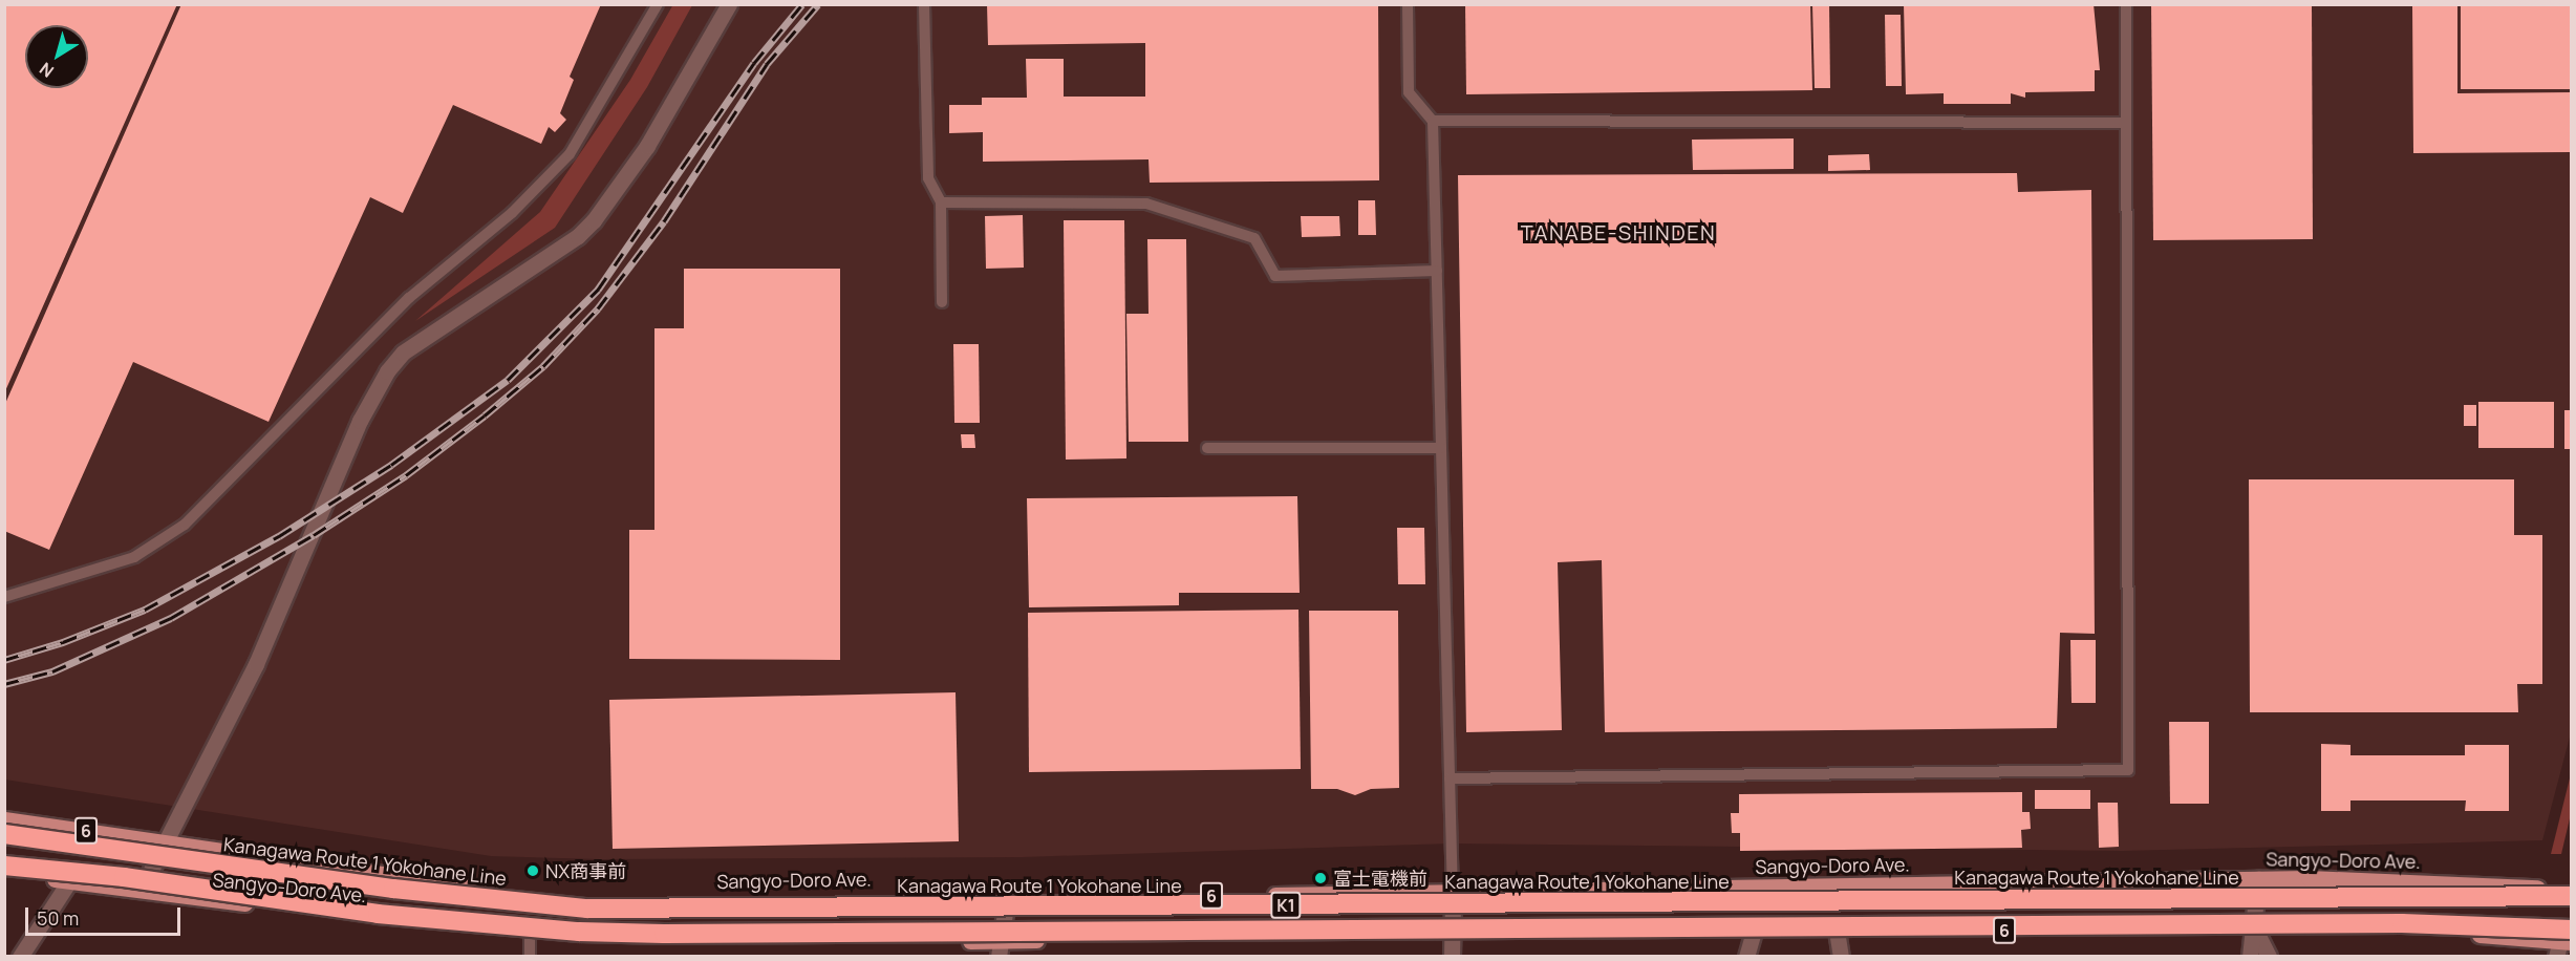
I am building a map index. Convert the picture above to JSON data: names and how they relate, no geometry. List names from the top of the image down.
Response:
{
  "streets": {
    "highway": ["Kanagawa Route 1 Yokohane Line", "K1"],
    "main road": ["6", "Sangyo-Doro Ave."]
  },
  "crossings": [
    ["Sangyo-Doro Ave.", "K1"]
  ],
  "districts": ["TANABE-SHINDEN"],
  "places": ["NX商事前", "富士電機前"],
  "scale_bar": "50 m",
  "north": "bottom left"
}
